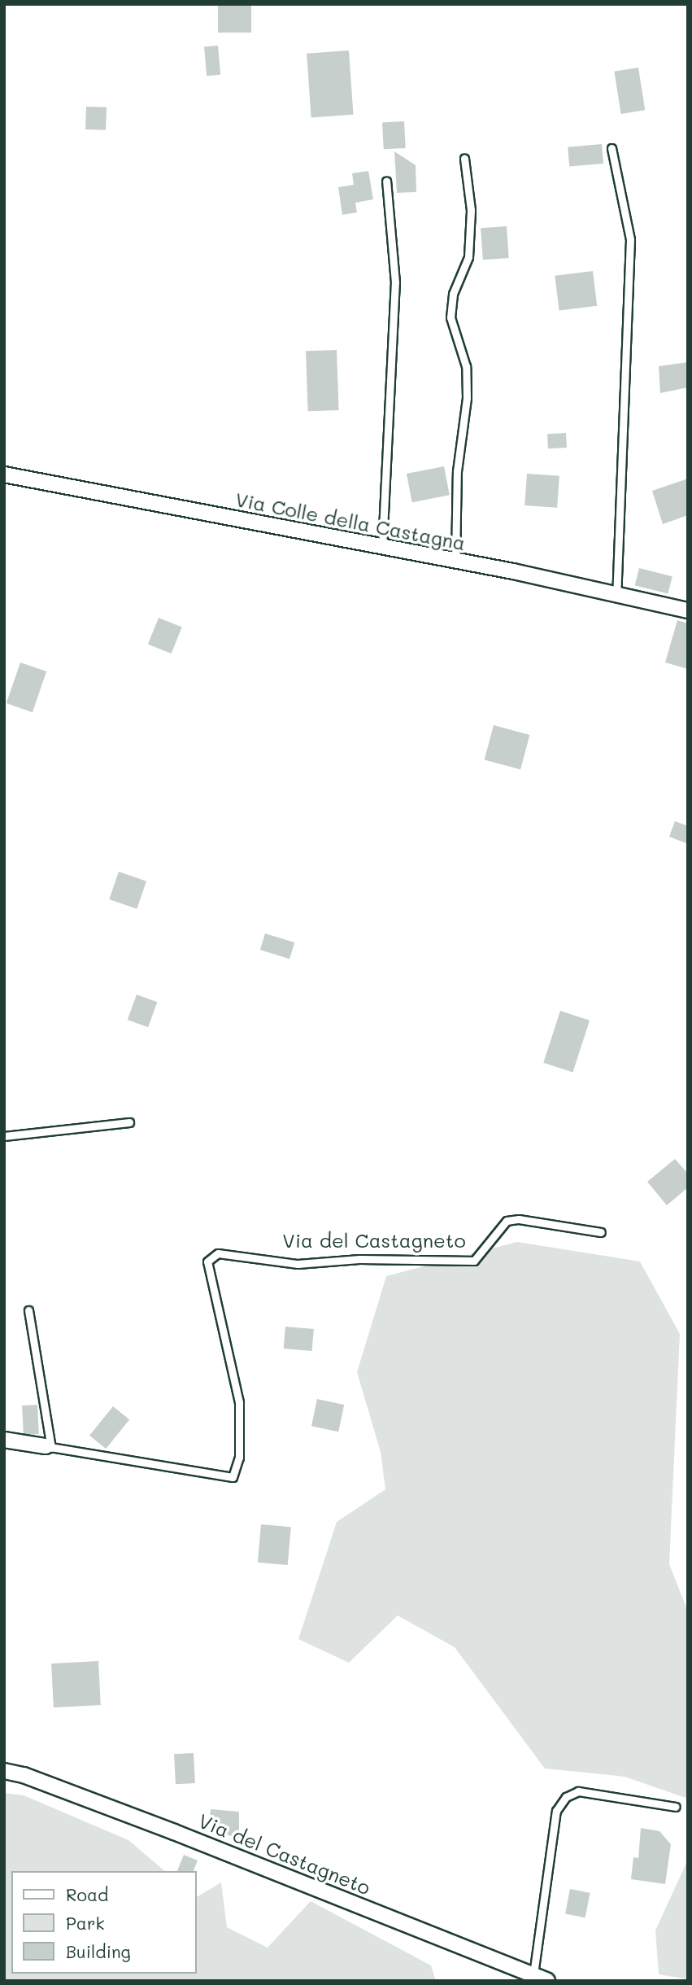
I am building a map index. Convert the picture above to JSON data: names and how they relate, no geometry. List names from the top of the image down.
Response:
{
  "streets": {
    "street": ["Via Colle della Castagna", "Via del Castagneto"]
  },
  "legend": ["Road", "Park", "Building"]
}
